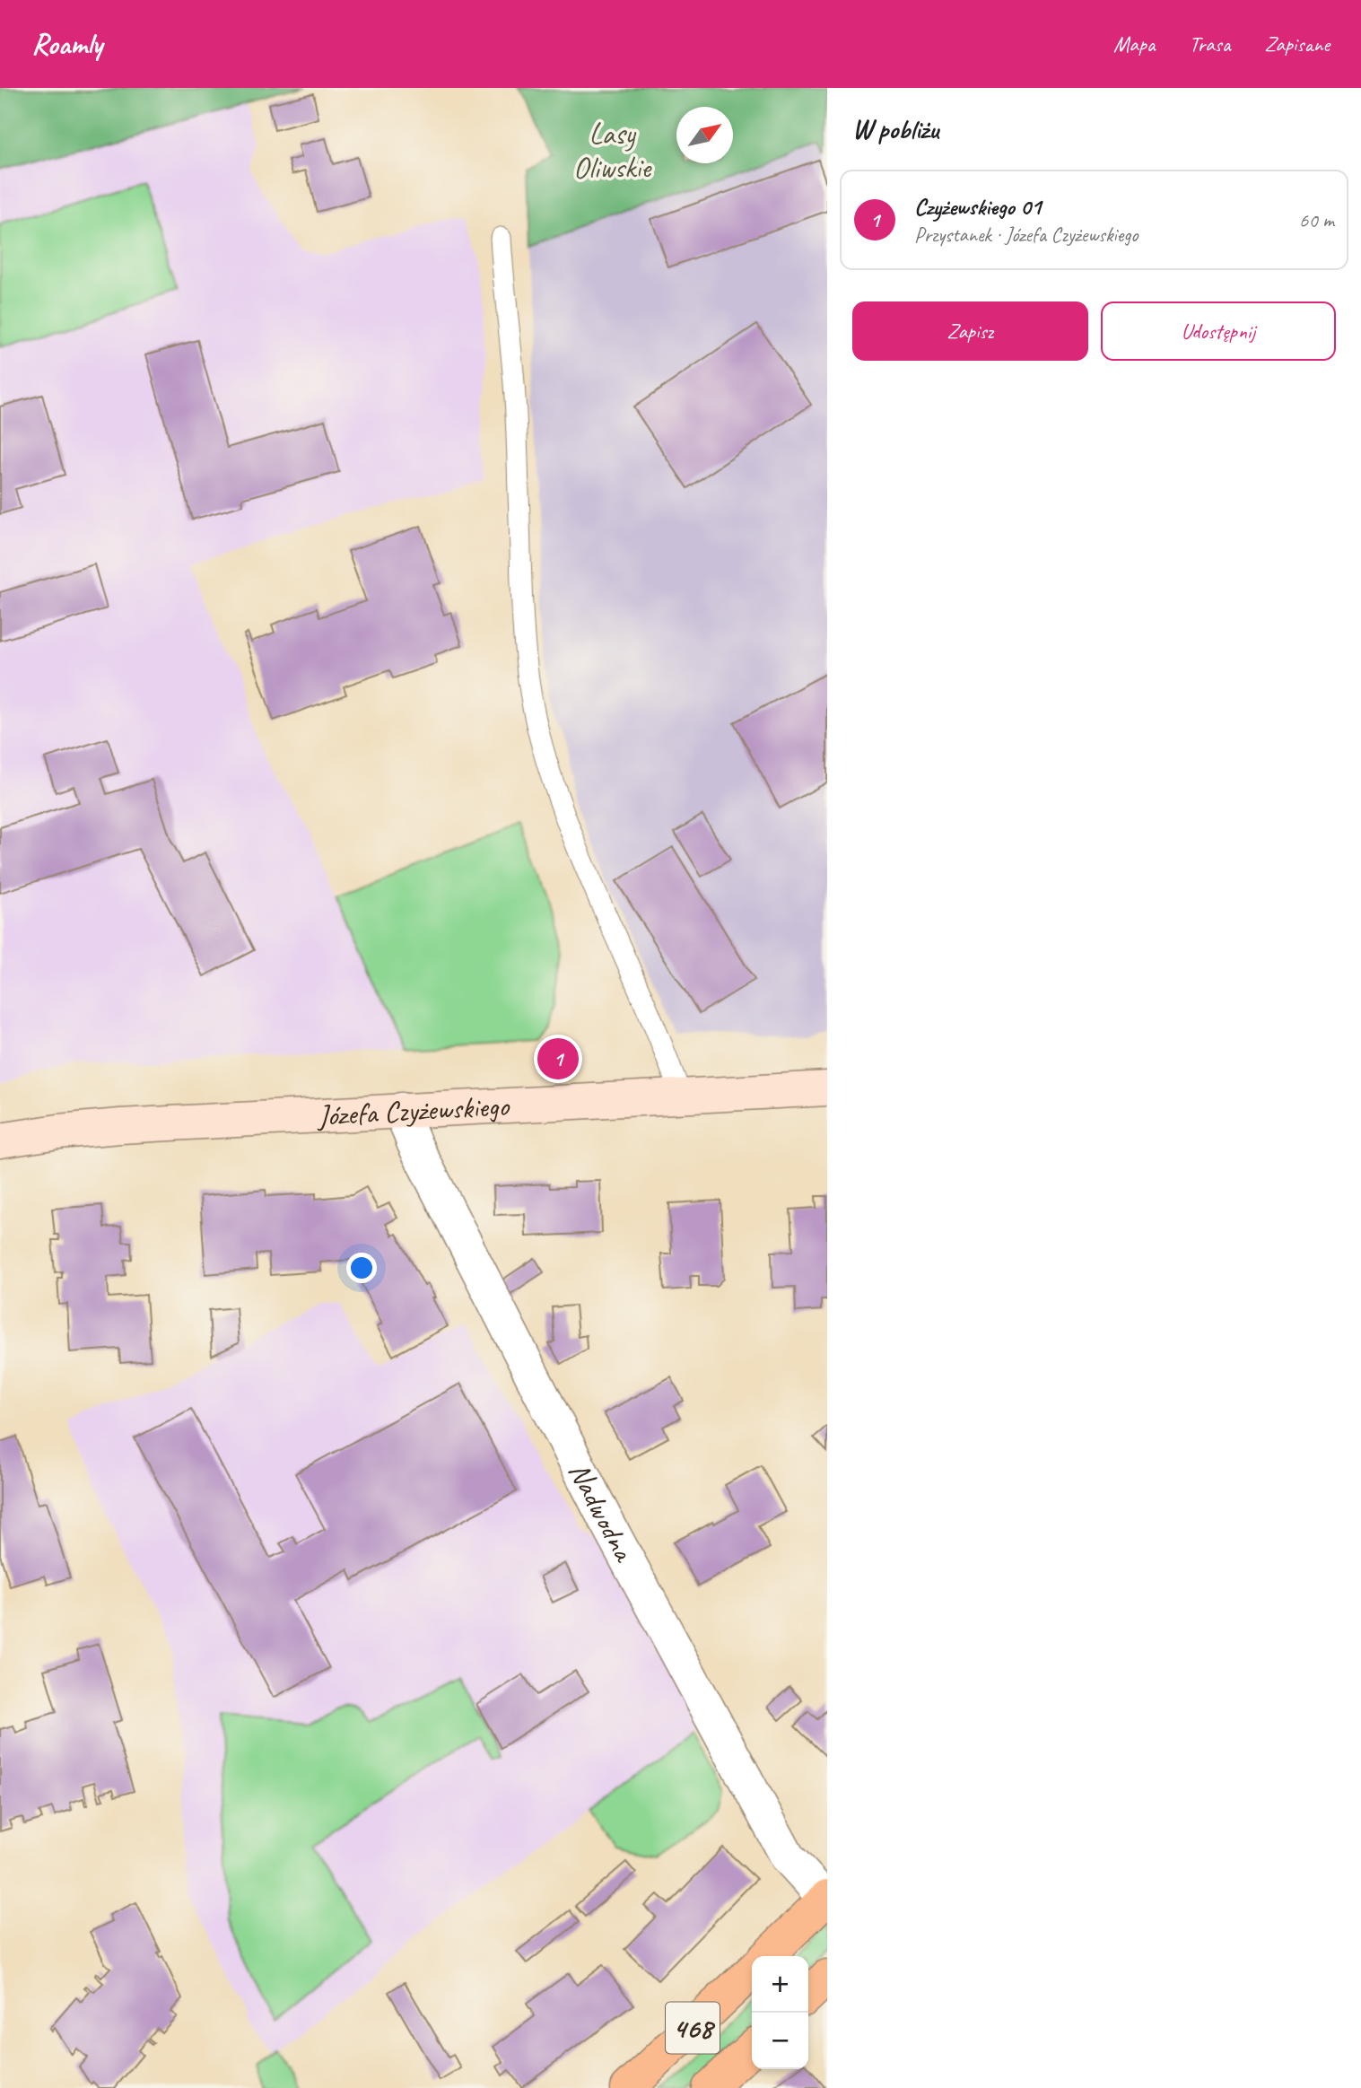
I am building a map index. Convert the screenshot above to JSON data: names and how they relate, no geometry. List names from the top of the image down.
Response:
{
  "streets": {
    "main road": ["468"],
    "street": ["Józefa Czyżewskiego", "Nadwodna"]
  },
  "crossings": [
    ["Józefa Czyżewskiego", "Nadwodna"]
  ],
  "parks": ["Lasy Oliwskie"],
  "north": "top right",
  "page": {
    "header": "Roamly",
    "nav": ["Mapa", "Trasa", "Zapisane"],
    "heading": "W pobliżu",
    "list": [
      {
        "mark": "1",
        "name": "Czyżewskiego 01",
        "note": "Przystanek · Józefa Czyżewskiego",
        "value": "60 m"
      }
    ],
    "buttons": ["Zapisz", "Udostępnij"],
    "pins": "1",
    "map_buttons": ["+", "−"]
  }
}
